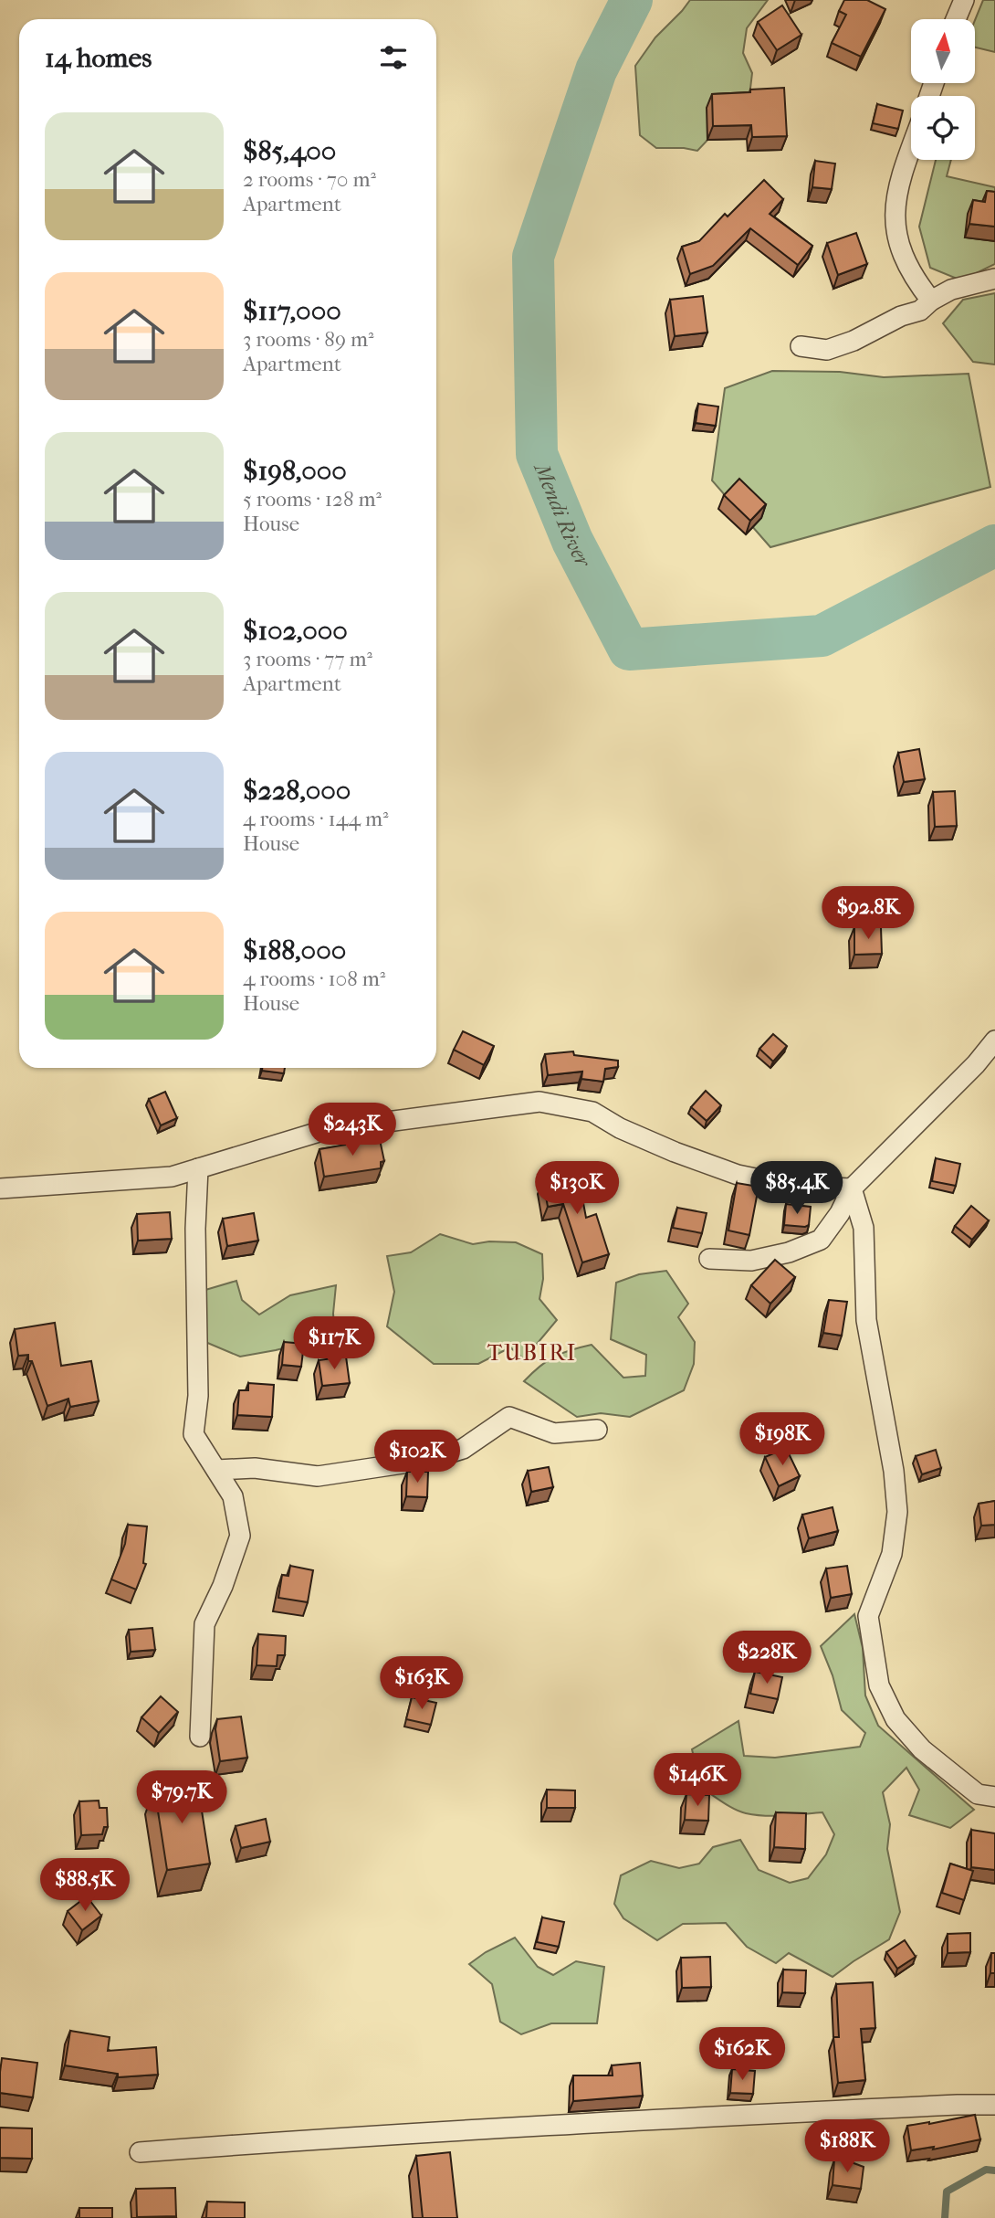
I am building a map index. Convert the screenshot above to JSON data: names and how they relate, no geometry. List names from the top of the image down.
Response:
{
  "districts": ["TUBIRI"],
  "water": ["Mendi River"],
  "north": "top",
  "page": {
    "heading": "14 homes",
    "list": [
      {
        "name": "$85,400",
        "note": "2 rooms · 70 m² · Apartment"
      },
      {
        "name": "$117,000",
        "note": "3 rooms · 89 m² · Apartment"
      },
      {
        "name": "$198,000",
        "note": "5 rooms · 128 m² · House"
      },
      {
        "name": "$102,000",
        "note": "3 rooms · 77 m² · Apartment"
      },
      {
        "name": "$228,000",
        "note": "4 rooms · 144 m² · House"
      },
      {
        "name": "$188,000",
        "note": "4 rooms · 108 m² · House"
      }
    ],
    "price": [
      "$92.8K",
      "$243K",
      "$130K",
      "$85.4K",
      "$117K",
      "$198K",
      "$102K",
      "$228K",
      "$163K",
      "$146K",
      "$79.7K",
      "$88.5K",
      "$162K",
      "$188K"
    ]
  }
}
